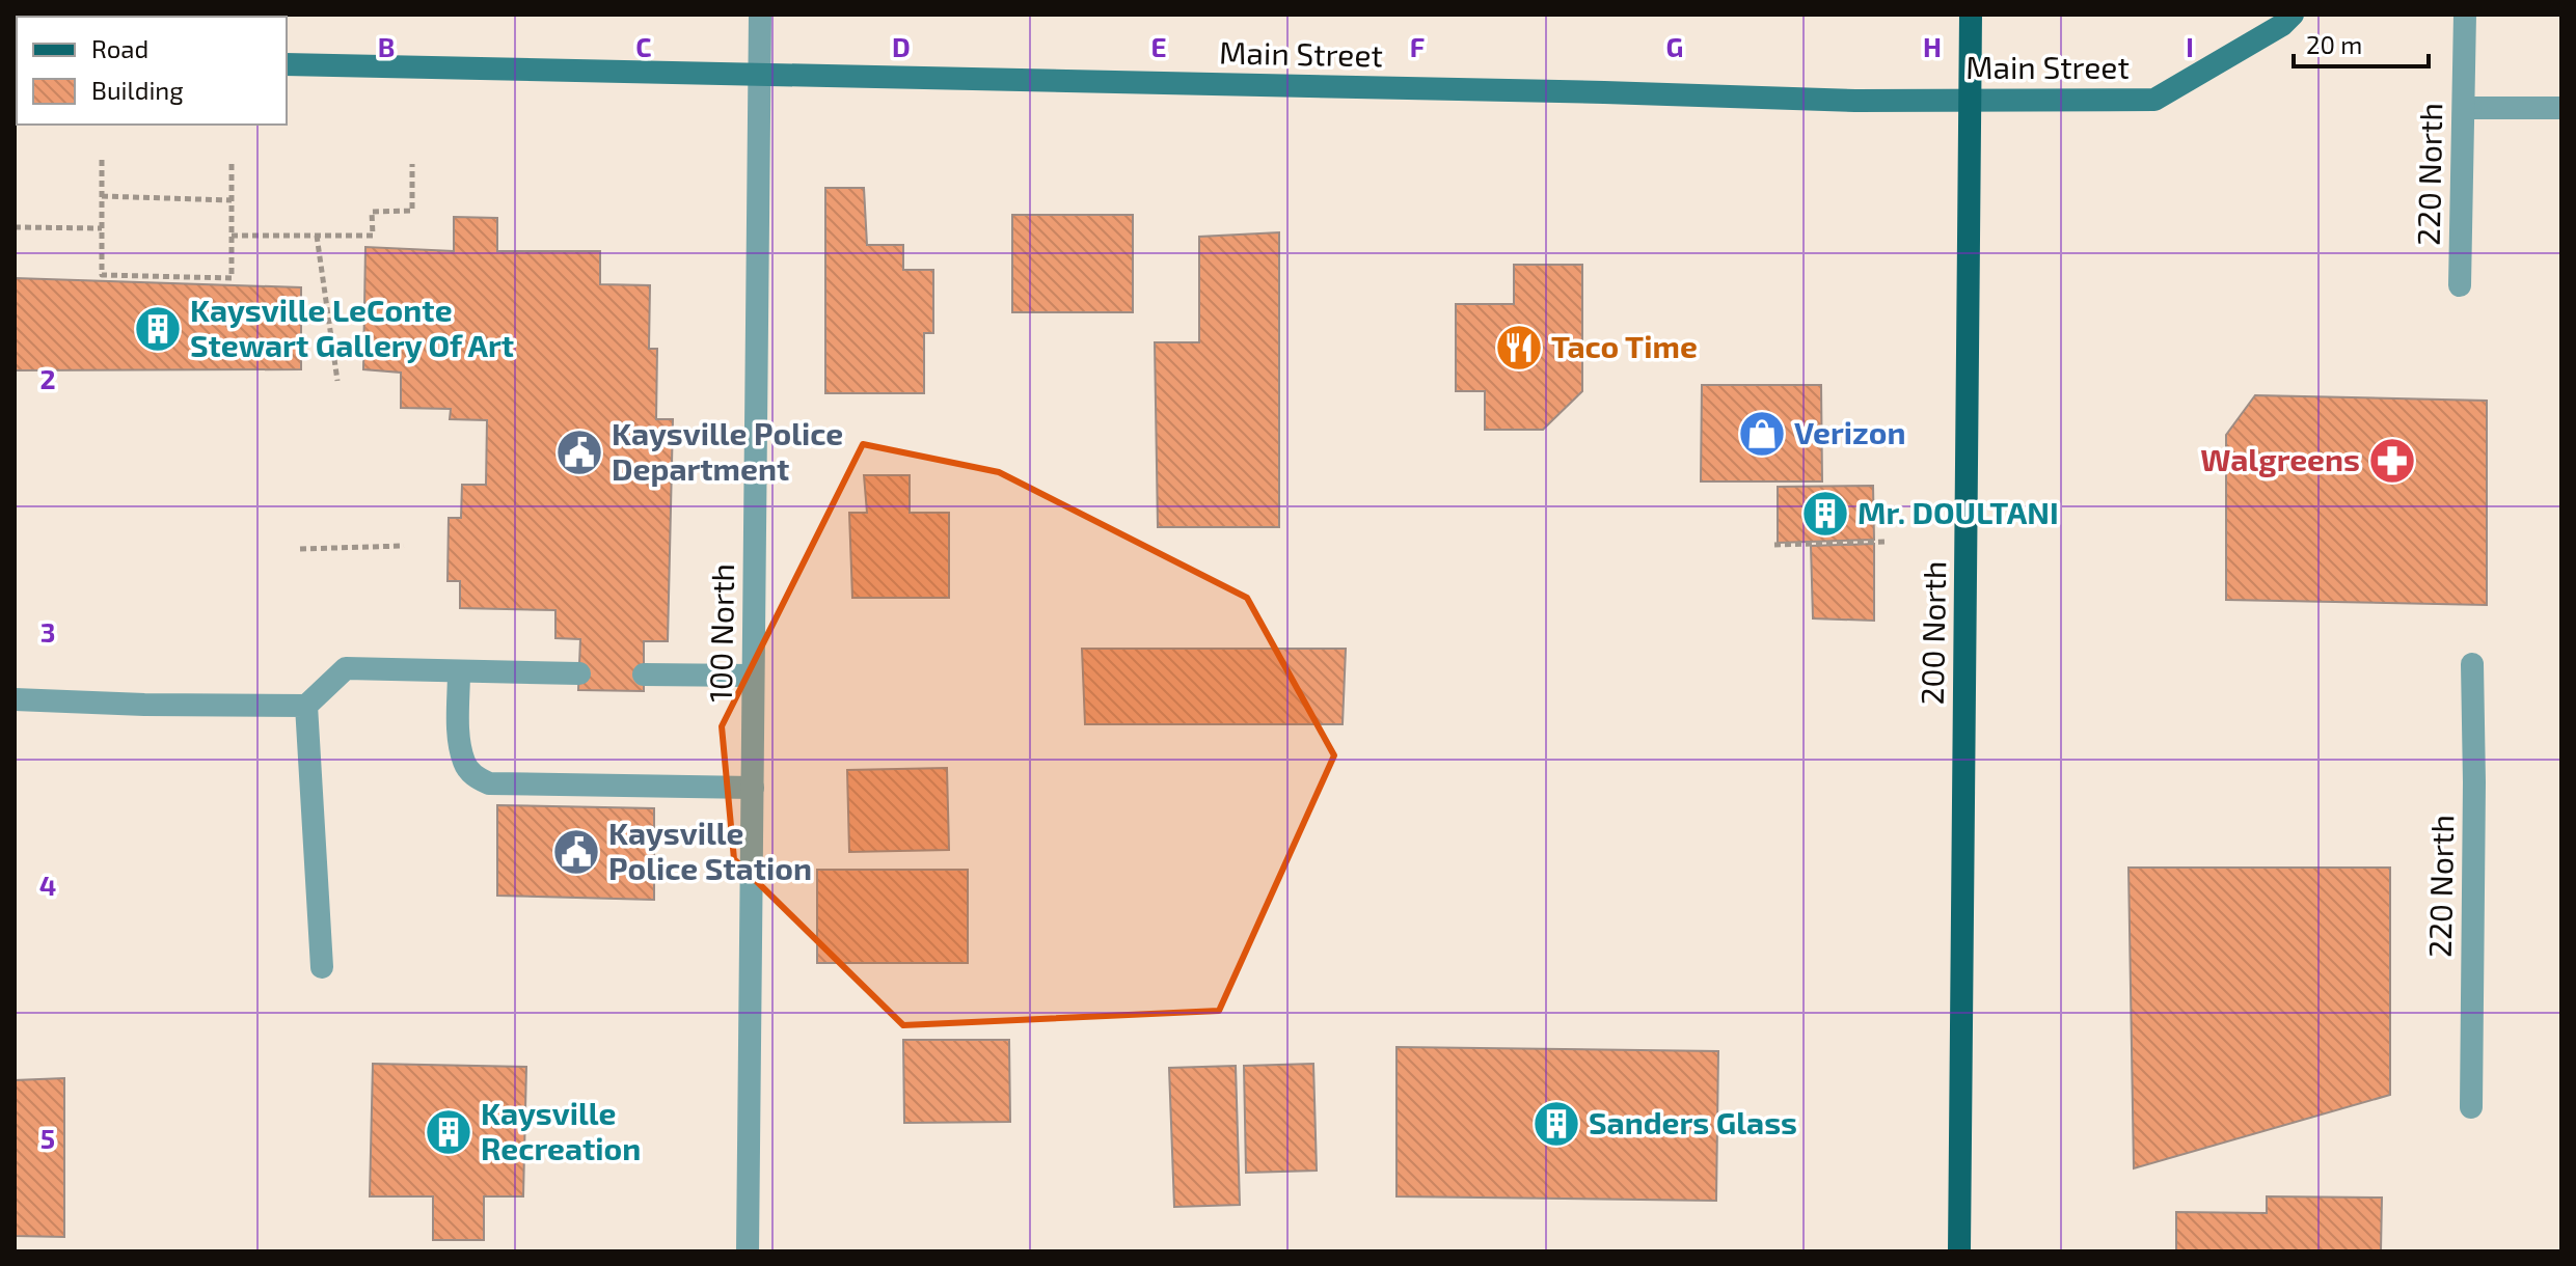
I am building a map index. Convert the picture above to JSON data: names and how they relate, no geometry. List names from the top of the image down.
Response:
{
  "streets": {
    "main road": ["Main Street", "200 North"],
    "street": ["220 North", "100 North"]
  },
  "crossings": [
    ["Main Street", "100 North"],
    ["Main Street", "200 North"]
  ],
  "places": {
    "building": [
      "Kaysville LeConte Stewart Gallery Of Art",
      "Mr. DOULTANI",
      "Sanders Glass",
      "Kaysville Recreation"
    ],
    "restaurant": ["Taco Time"],
    "shop": ["Verizon"],
    "public building": ["Kaysville Police Department", "Kaysville Police Station"],
    "pharmacy": ["Walgreens"]
  },
  "legend": ["Road", "Building"],
  "scale_bar": "20 m",
  "grid": {
    "columns": [
      "B",
      "C",
      "D",
      "E",
      "F",
      "G",
      "H",
      "I"
    ],
    "rows": [
      "2",
      "3",
      "4",
      "5"
    ]
  }
}
